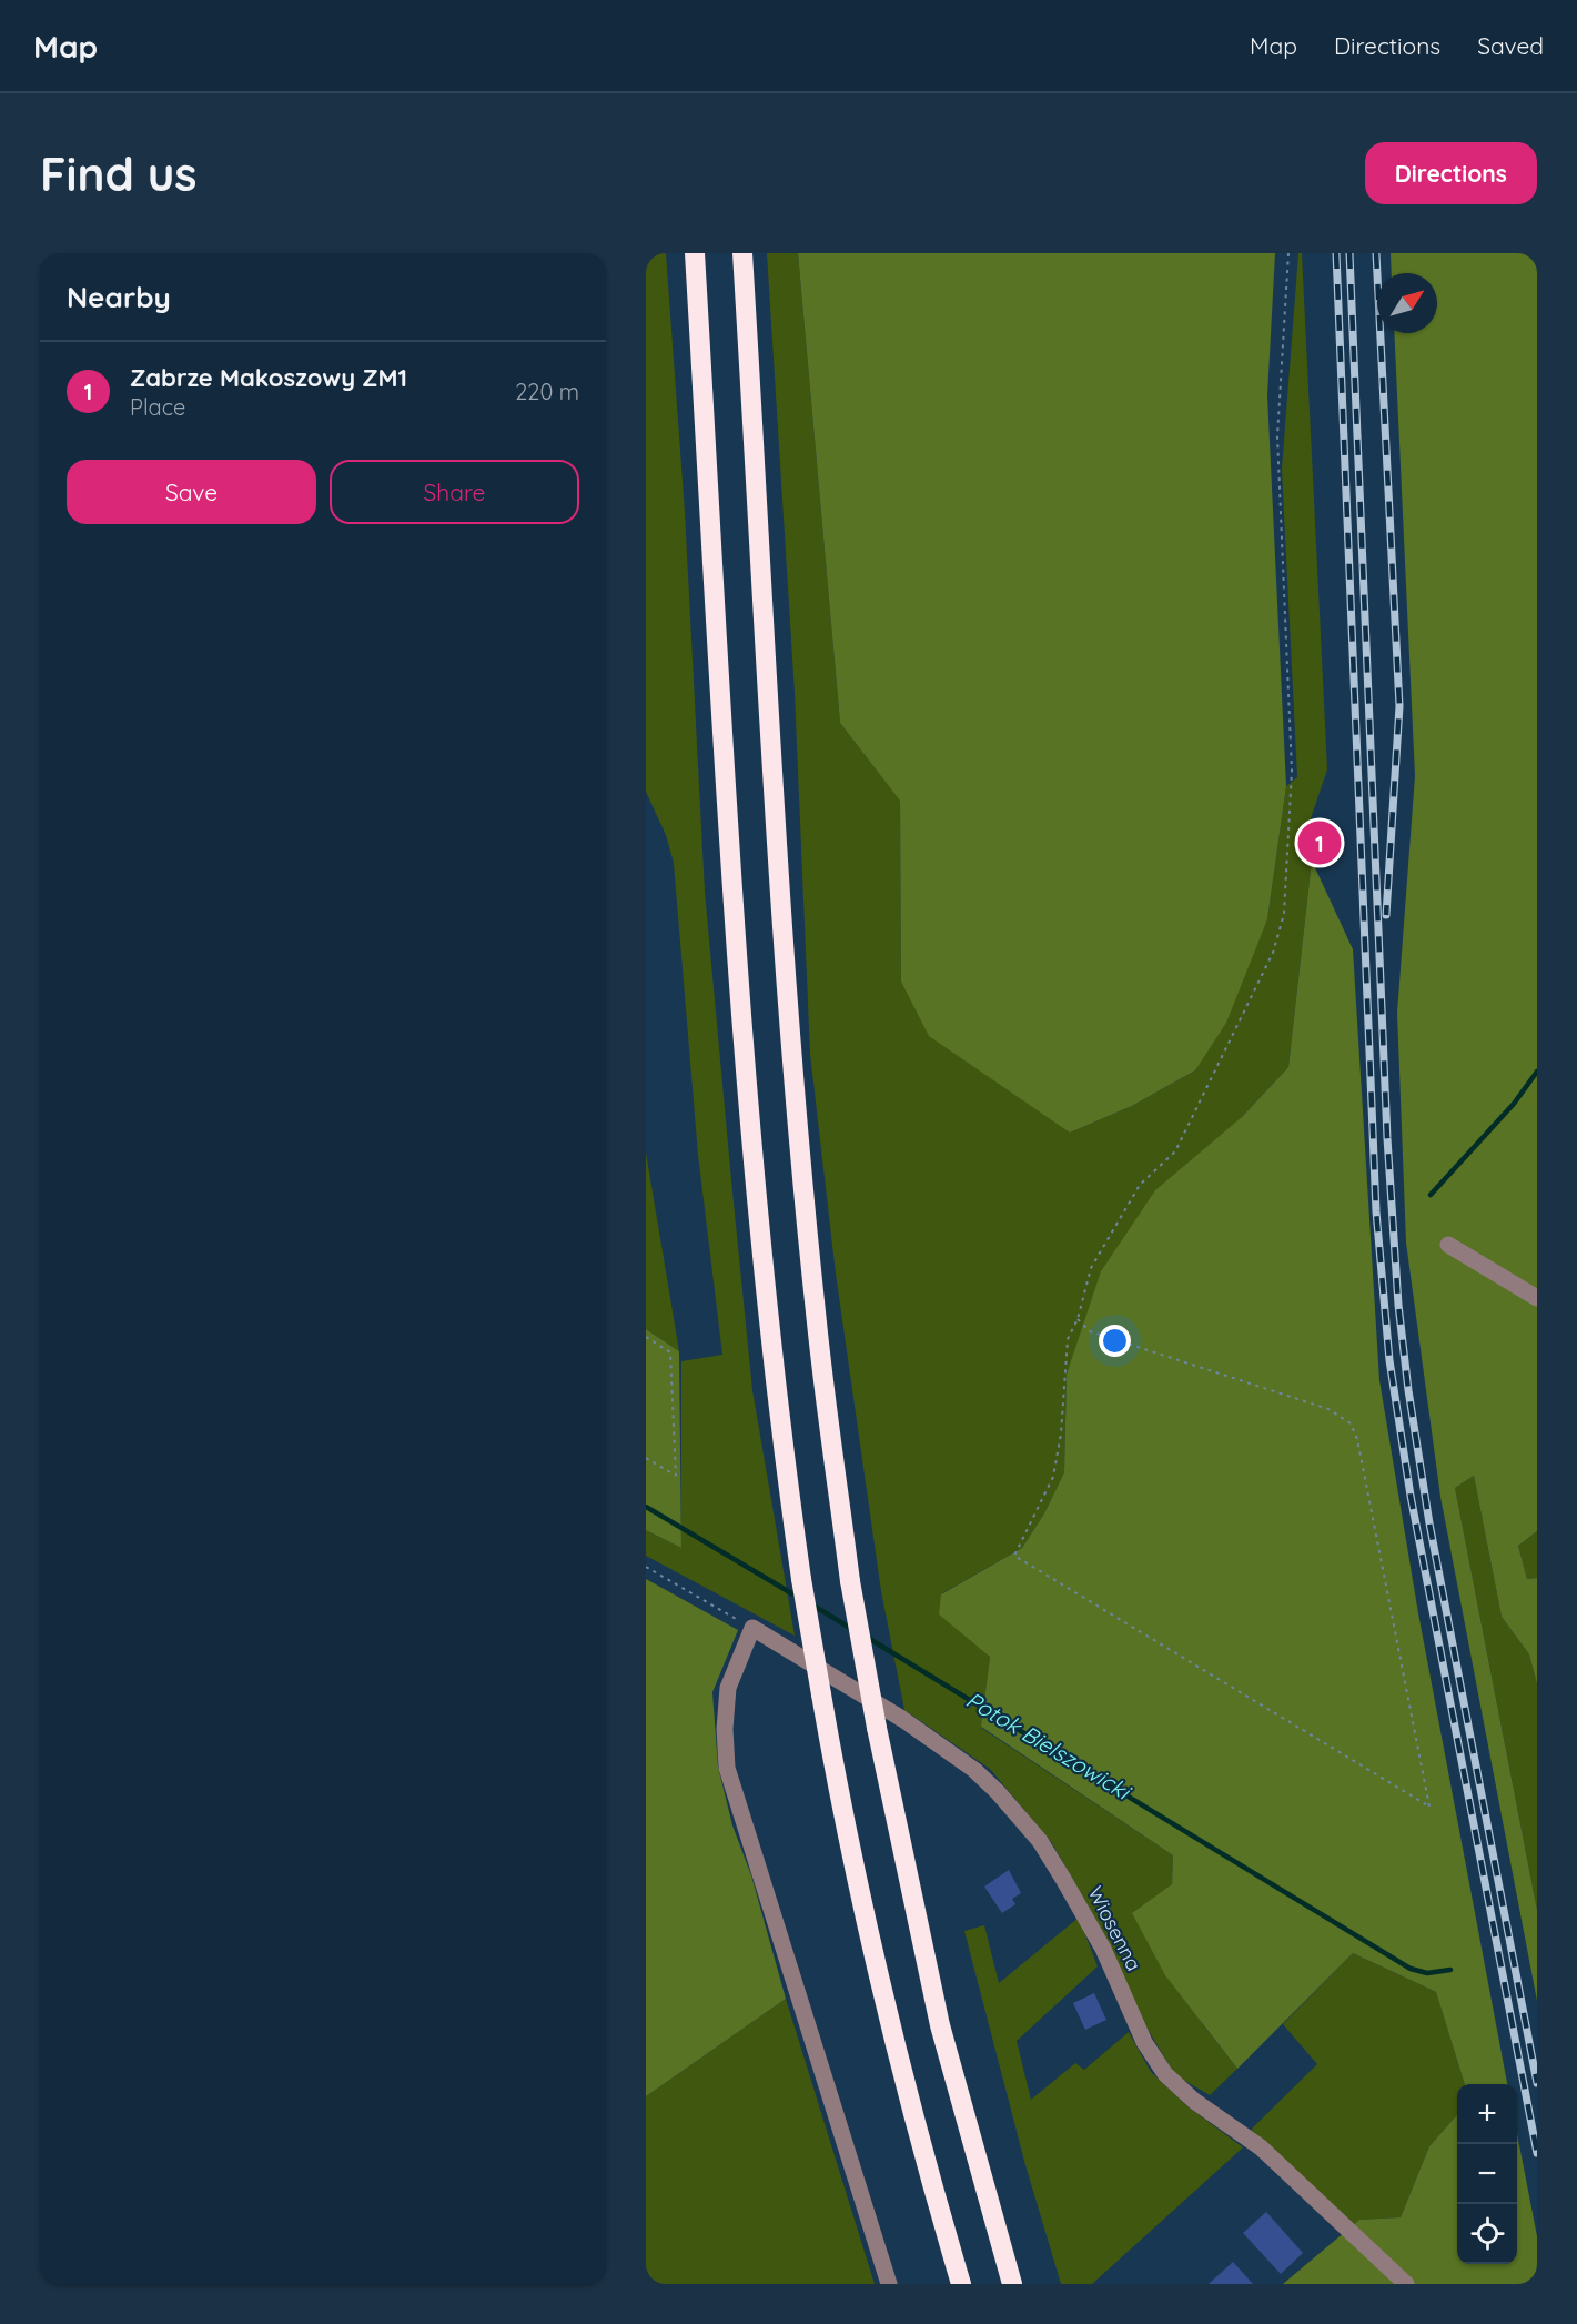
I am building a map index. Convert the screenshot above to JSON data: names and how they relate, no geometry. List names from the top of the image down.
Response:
{
  "streets": {
    "street": ["Wiosenna"]
  },
  "water": ["Potok Bielszowicki"],
  "north": "top right",
  "page": {
    "header": "Map",
    "nav": ["Map", "Directions", "Saved"],
    "buttons": [
      "Directions",
      ["Save", "Share"]
    ],
    "title": "Find us",
    "heading": "Nearby",
    "list": [
      {
        "mark": "1",
        "name": "Zabrze Makoszowy ZM1",
        "note": "Place",
        "value": "220 m"
      }
    ],
    "pins": "1",
    "map_buttons": ["+", "−"]
  }
}
